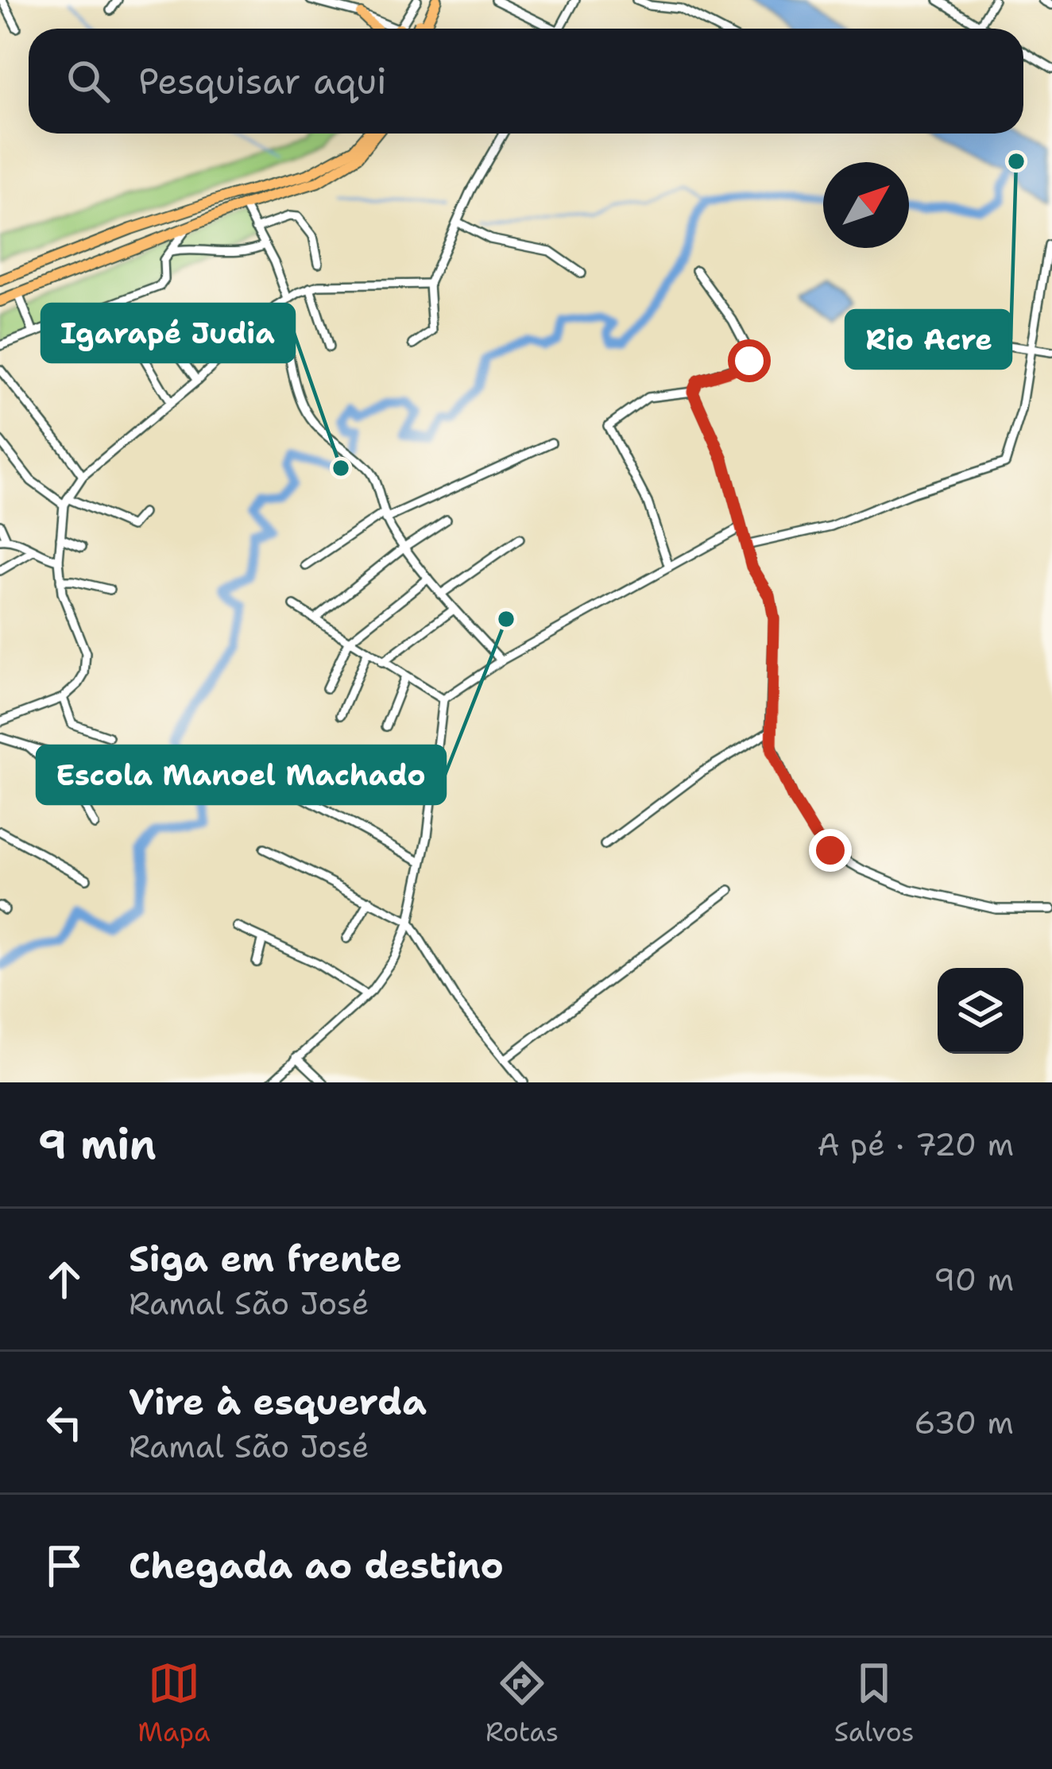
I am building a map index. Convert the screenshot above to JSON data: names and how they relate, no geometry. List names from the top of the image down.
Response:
{
  "places": ["Rio Acre", "Igarapé Judia", "Escola Manoel Machado"],
  "north": "top right",
  "page": {
    "search": "Pesquisar aqui",
    "heading": ["9 min", "A pé · 720 m"],
    "list": [
      ["Siga em frente", "Ramal São José", "90 m"],
      ["Vire à esquerda", "Ramal São José", "630 m"],
      "Chegada ao destino"
    ],
    "nav": ["Mapa", "Rotas", "Salvos"]
  }
}
